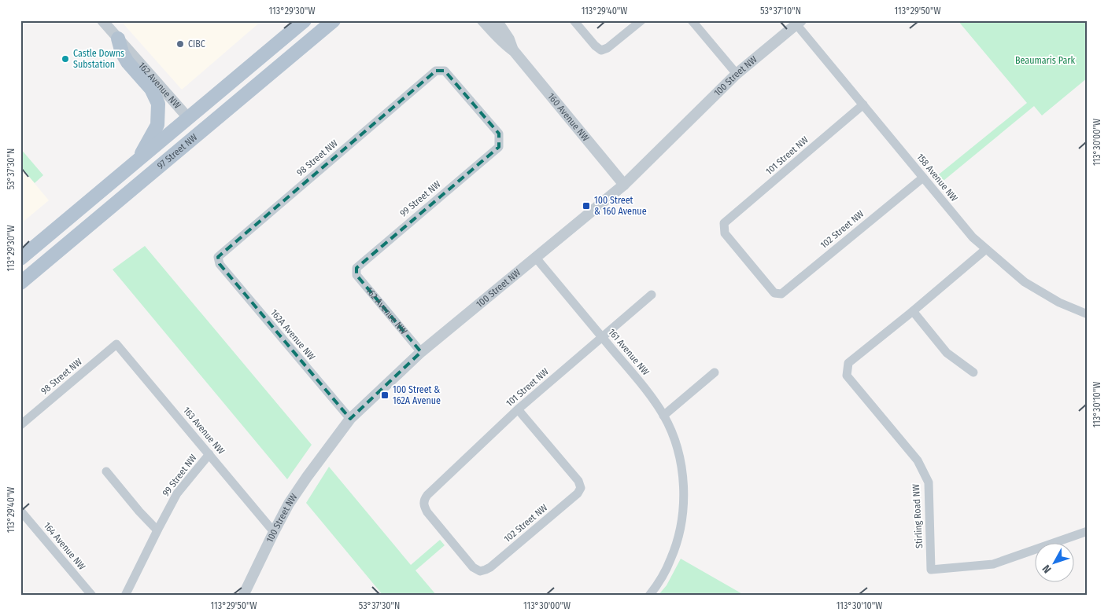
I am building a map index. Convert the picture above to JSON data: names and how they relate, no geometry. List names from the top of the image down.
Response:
{
  "streets": {
    "main road": ["97 Street NW"],
    "street": [
      "100 Street NW",
      "162 Avenue NW",
      "160 Avenue NW",
      "101 Street NW",
      "98 Street NW",
      "158 Avenue NW",
      "99 Street NW",
      "102 Street NW",
      "162A Avenue NW",
      "161 Avenue NW",
      "163 Avenue NW",
      "Stirling Road NW",
      "164 Avenue NW"
    ]
  },
  "crossings": [
    ["100 Street NW", "162 Avenue NW"],
    ["100 Street NW", "160 Avenue NW"],
    ["100 Street NW", "158 Avenue NW"],
    ["100 Street NW", "162A Avenue NW"],
    ["100 Street NW", "161 Avenue NW"],
    ["100 Street NW", "163 Avenue NW"],
    ["162 Avenue NW", "97 Street NW"],
    ["162 Avenue NW", "99 Street NW"],
    ["101 Street NW", "158 Avenue NW"],
    ["101 Street NW", "102 Street NW"],
    ["101 Street NW", "161 Avenue NW"],
    ["98 Street NW", "99 Street NW"],
    ["98 Street NW", "162A Avenue NW"],
    ["98 Street NW", "163 Avenue NW"],
    ["158 Avenue NW", "102 Street NW"],
    ["158 Avenue NW", "Stirling Road NW"],
    ["99 Street NW", "163 Avenue NW"]
  ],
  "parks": ["Beaumaris Park"],
  "places": {
    "other": ["CIBC", "Castle Downs Substation"],
    "transit": ["100 Street & 160 Avenue", "100 Street & 162A Avenue"]
  },
  "north": "bottom left",
  "coordinates": [
    "113°29'30\"W",
    "113°29'40\"W",
    "53°37'10\"N",
    "113°29'50\"W",
    "113°30'00\"W",
    "53°37'30\"N",
    "113°30'10\"W"
  ]
}
